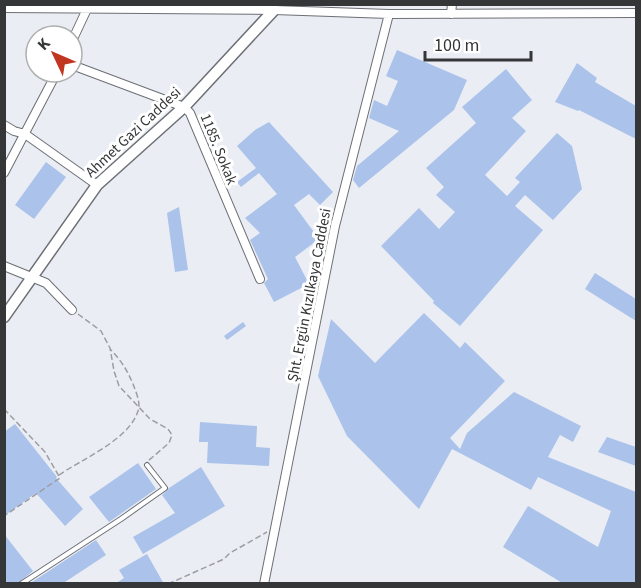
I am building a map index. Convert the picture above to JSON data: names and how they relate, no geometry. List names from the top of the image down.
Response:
{
  "streets": {
    "street": ["Ahmet Gazi Caddesi", "1185. Sokak", "Şht. Ergün Kızılkaya Caddesi"]
  },
  "crossings": [
    ["Ahmet Gazi Caddesi", "1185. Sokak"]
  ],
  "scale_bar": "100 m",
  "north": "top left"
}
